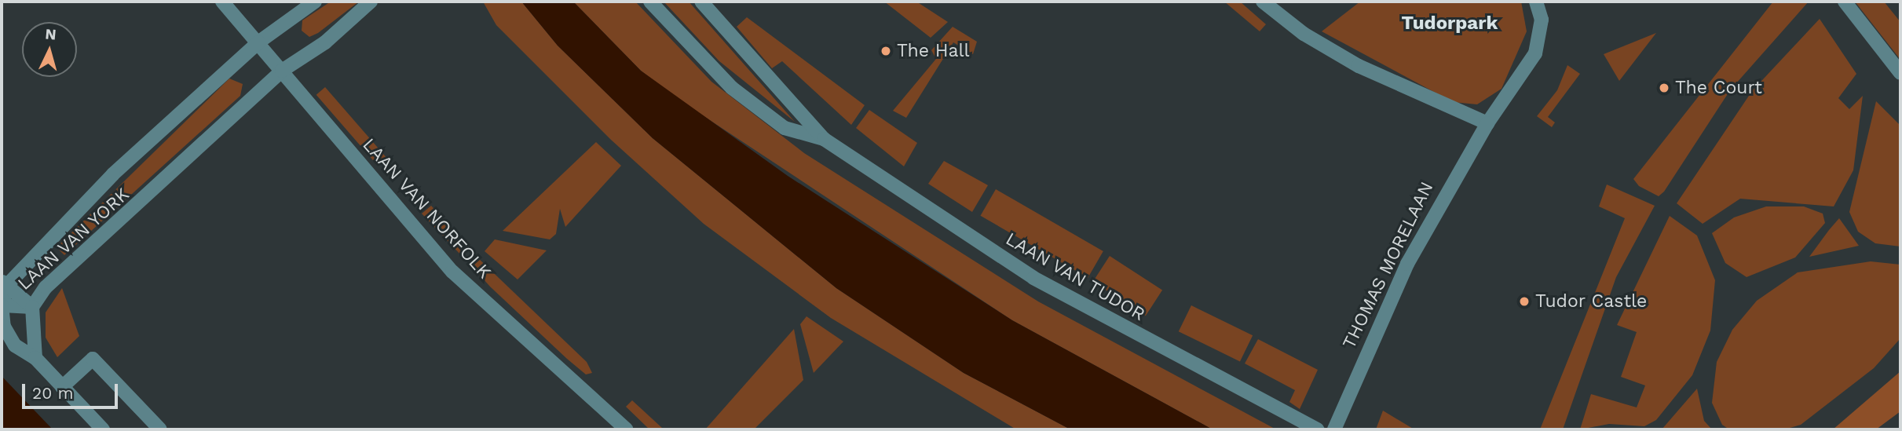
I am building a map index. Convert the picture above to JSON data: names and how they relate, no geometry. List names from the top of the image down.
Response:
{
  "streets": {
    "street": [
      "LAAN VAN NORFOLK",
      "LAAN VAN YORK",
      "THOMAS MORELAAN",
      "LAAN VAN TUDOR"
    ]
  },
  "crossings": [
    ["LAAN VAN NORFOLK", "LAAN VAN YORK"]
  ],
  "districts": ["Tudorpark"],
  "places": ["The Hall", "The Court", "Tudor Castle"],
  "scale_bar": "20 m",
  "north": "top"
}
